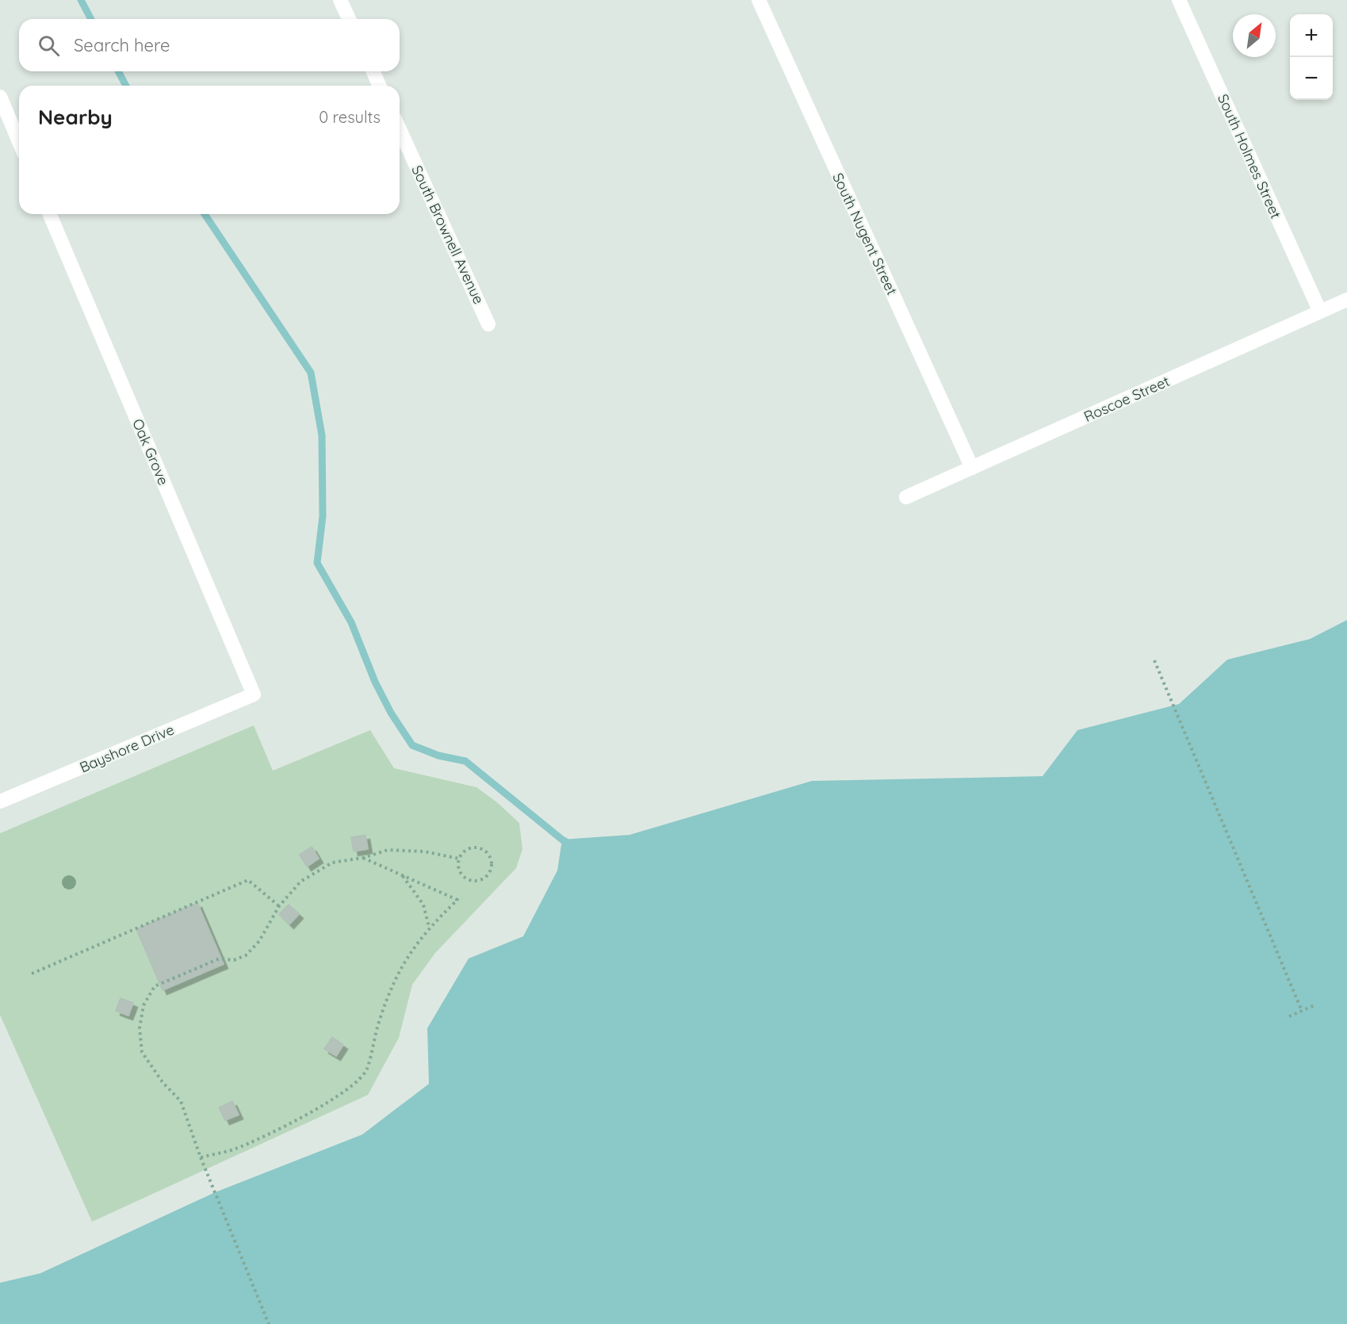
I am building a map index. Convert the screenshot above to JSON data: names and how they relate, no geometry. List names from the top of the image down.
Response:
{
  "streets": {
    "street": [
      "South Holmes Street",
      "South Nugent Street",
      "South Brownell Avenue",
      "Roscoe Street",
      "Oak Grove",
      "Bayshore Drive"
    ]
  },
  "crossings": [
    ["South Holmes Street", "Roscoe Street"],
    ["South Nugent Street", "Roscoe Street"],
    ["Oak Grove", "Bayshore Drive"]
  ],
  "north": "top right",
  "page": {
    "map_buttons": ["+", "−"],
    "search": "Search here",
    "heading": ["Nearby", "0 results"]
  }
}
